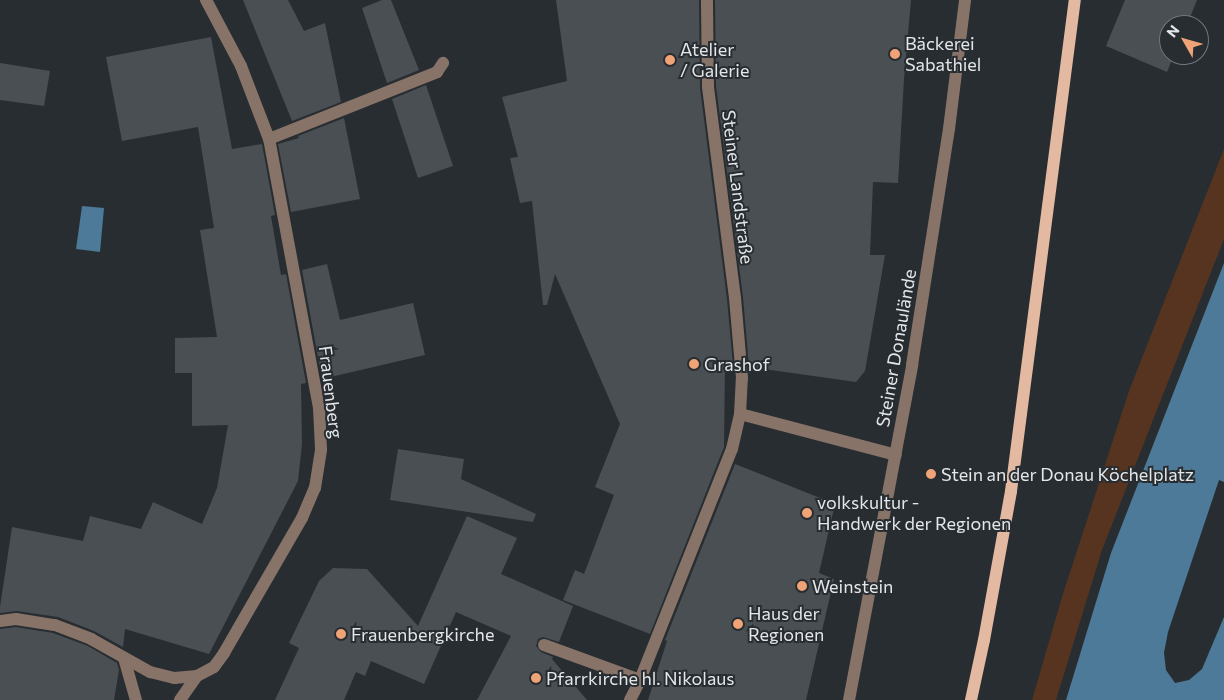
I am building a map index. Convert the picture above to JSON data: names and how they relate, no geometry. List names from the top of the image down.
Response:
{
  "streets": {
    "street": ["Steiner Landstraße", "Steiner Donaulände", "Frauenberg"]
  },
  "places": [
    "Bäckerei Sabathiel",
    "Atelier / Galerie",
    "Grashof",
    "Stein an der Donau Köchelplatz",
    "volkskultur - Handwerk der Regionen",
    "Weinstein",
    "Haus der Regionen",
    "Frauenbergkirche",
    "Pfarrkirche hl. Nikolaus"
  ],
  "north": "top left"
}
